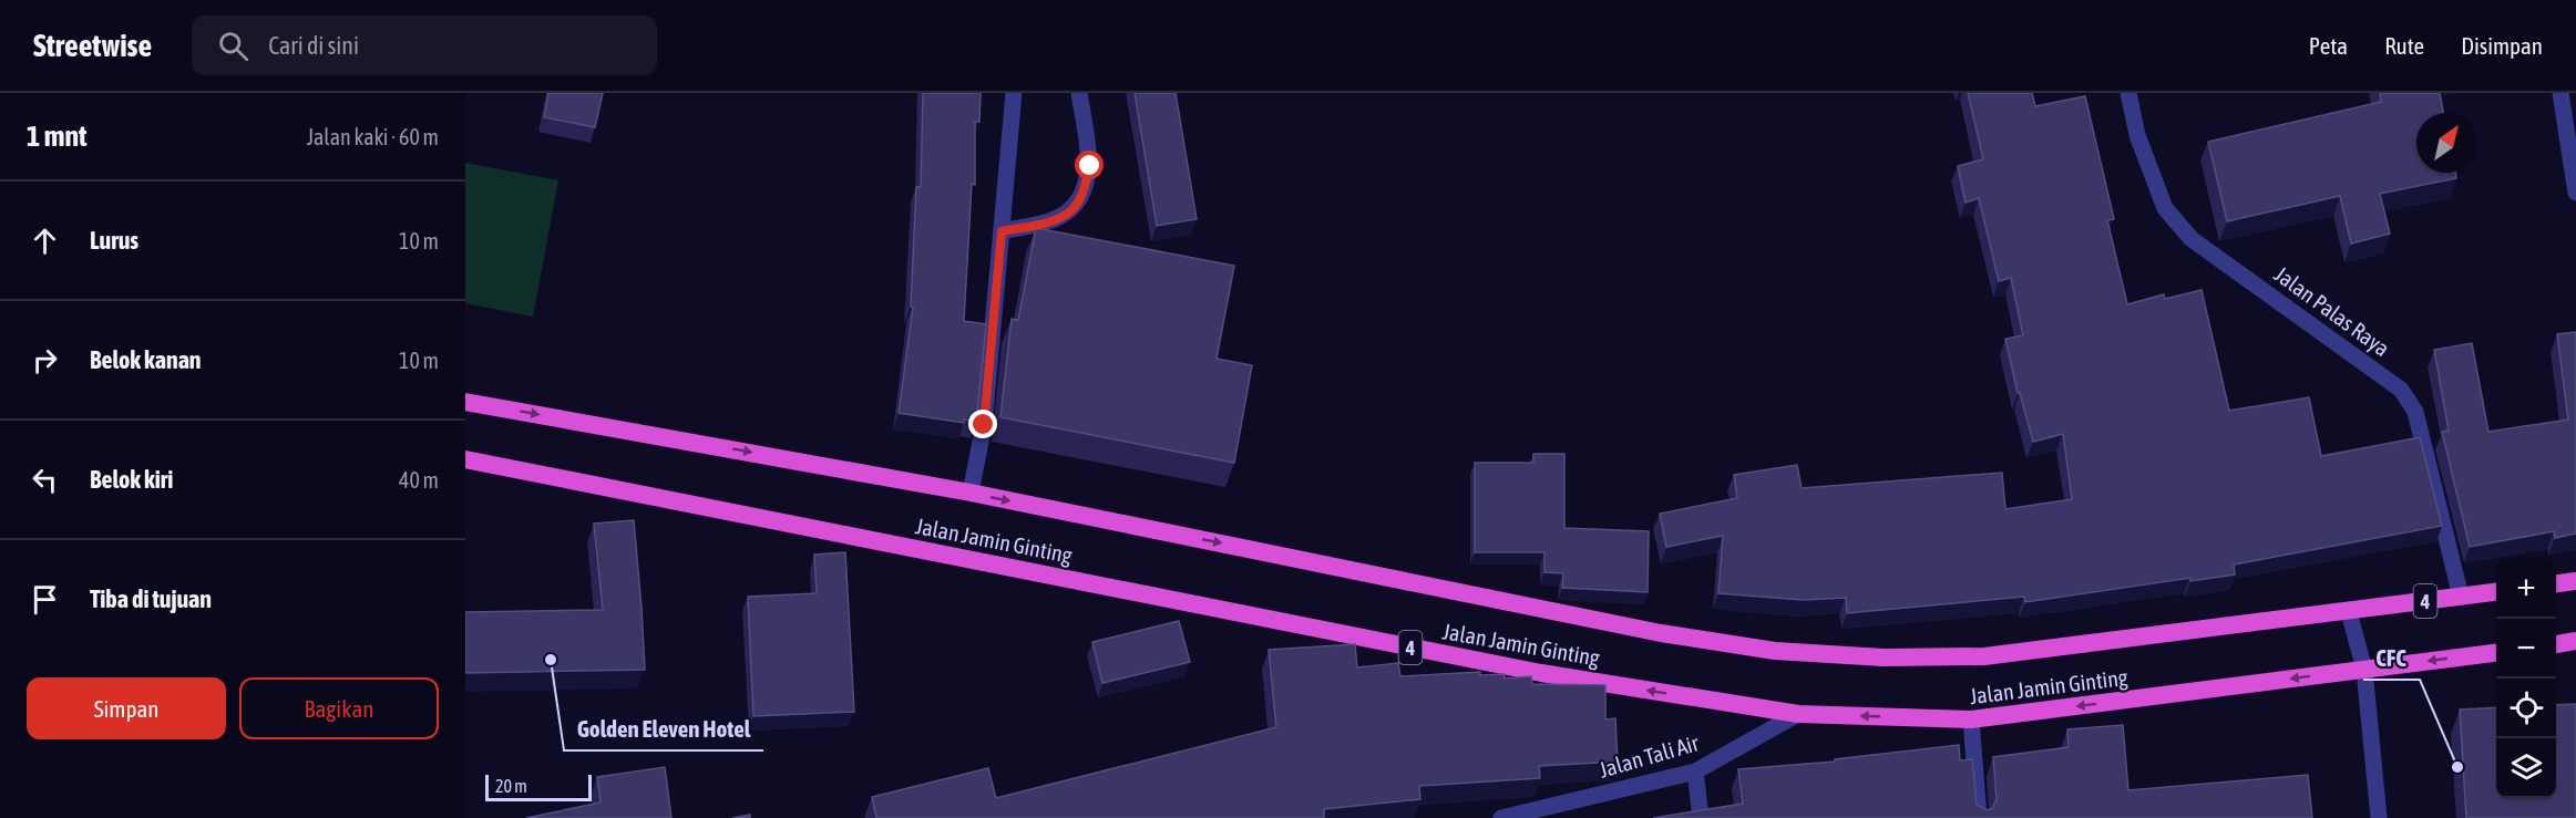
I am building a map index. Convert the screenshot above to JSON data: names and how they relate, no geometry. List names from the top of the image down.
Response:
{
  "streets": {
    "highway": ["Jalan Jamin Ginting", "4"],
    "street": ["Jalan Palas Raya", "Jalan Tali Air"]
  },
  "crossings": [
    ["Jalan Palas Raya", "Jalan Jamin Ginting"],
    ["Jalan Jamin Ginting", "Jalan Tali Air"]
  ],
  "places": ["Golden Eleven Hotel", "CFC"],
  "scale_bar": "20 m",
  "north": "top right",
  "page": {
    "header": "Streetwise",
    "search": "Cari di sini",
    "nav": ["Peta", "Rute", "Disimpan"],
    "heading": ["1 mnt", "Jalan kaki · 60 m"],
    "list": [
      ["Lurus", "10 m"],
      ["Belok kanan", "10 m"],
      ["Belok kiri", "40 m"],
      "Tiba di tujuan"
    ],
    "map_buttons": ["+", "−"],
    "buttons": ["Simpan", "Bagikan"],
    "scale": "20 m"
  }
}
